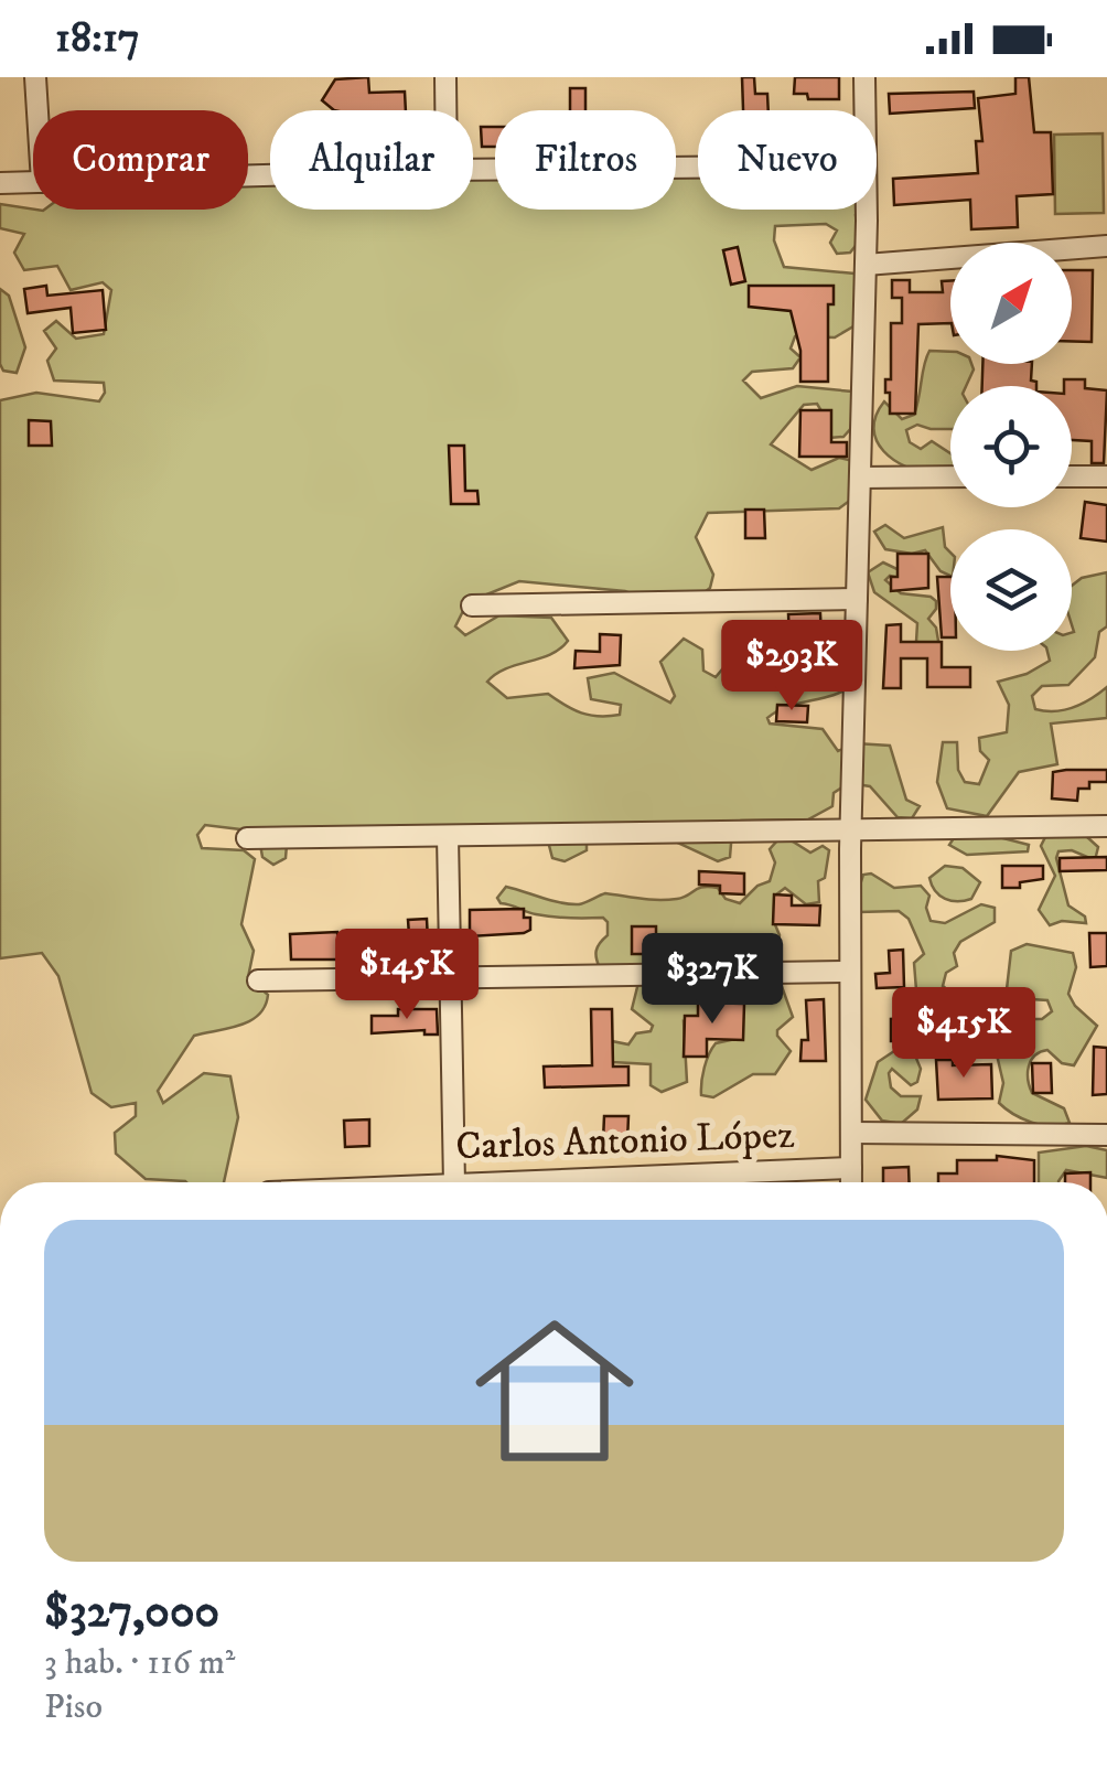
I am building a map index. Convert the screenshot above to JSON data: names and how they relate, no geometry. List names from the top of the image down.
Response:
{
  "streets": {
    "street": ["Carlos Antonio López"]
  },
  "north": "top right",
  "page": {
    "status": "18:17",
    "chip": [
      "Comprar",
      "Alquilar",
      "Filtros",
      "Nuevo"
    ],
    "price": [
      "$293K",
      "$145K",
      "$327K",
      "$415K"
    ],
    "list": [
      {
        "name": "$327,000",
        "note": "3 hab. · 116 m² · Piso"
      }
    ]
  }
}
